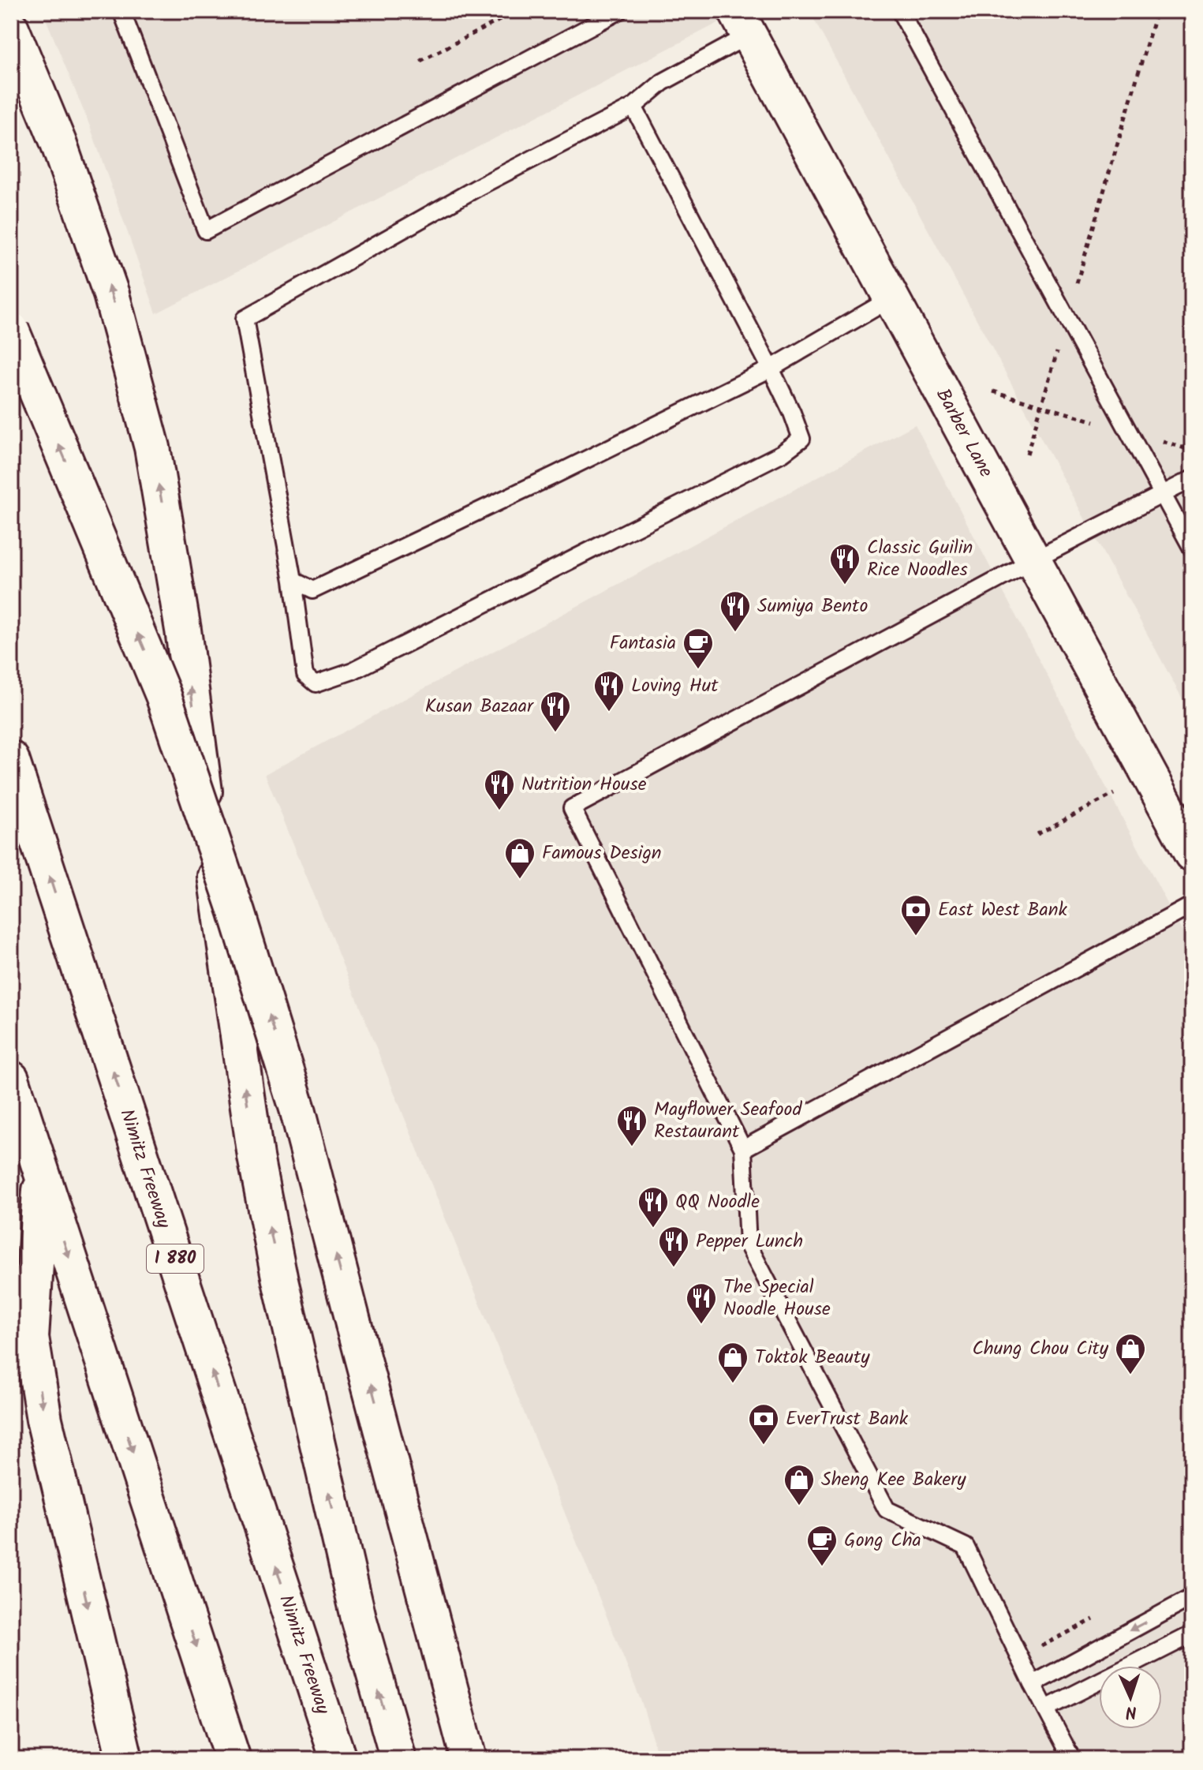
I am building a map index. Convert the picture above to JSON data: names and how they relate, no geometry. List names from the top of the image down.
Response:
{
  "streets": {
    "main road": ["Barber Lane", "Nimitz Freeway", "I 880"]
  },
  "places": {
    "restaurant": [
      "Classic Guilin Rice Noodles",
      "Sumiya Bento",
      "Loving Hut",
      "Kusan Bazaar",
      "Nutrition House",
      "Mayflower Seafood Restaurant",
      "QQ Noodle",
      "Pepper Lunch",
      "The Special Noodle House"
    ],
    "cafe": ["Fantasia", "Gong Cha"],
    "shop": [
      "Famous Design",
      "Chung Chou City",
      "Toktok Beauty",
      "Sheng Kee Bakery"
    ],
    "bank": ["East West Bank", "EverTrust Bank"]
  },
  "north": "bottom"
}
